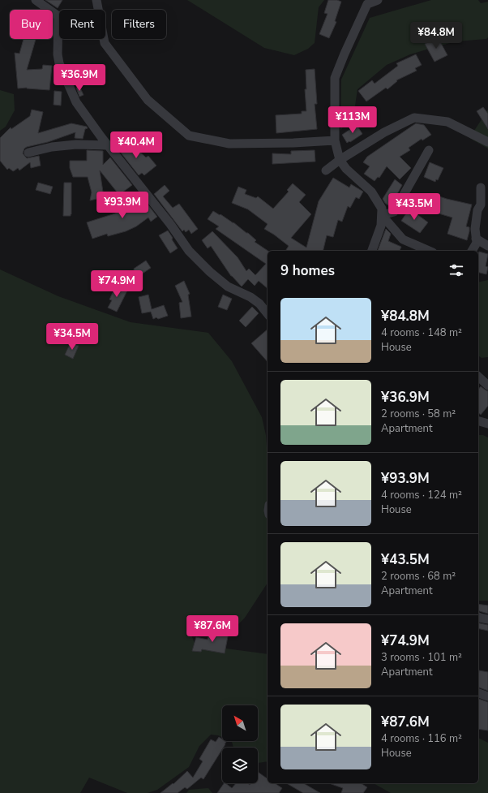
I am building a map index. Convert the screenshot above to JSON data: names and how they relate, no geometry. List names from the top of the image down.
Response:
{
  "north": "top left",
  "page": {
    "chip": ["Buy", "Rent", "Filters"],
    "price": [
      "¥84.8M",
      "¥36.9M",
      "¥113M",
      "¥40.4M",
      "¥93.9M",
      "¥43.5M",
      "¥74.9M",
      "¥34.5M",
      "¥87.6M"
    ],
    "heading": "9 homes",
    "list": [
      {
        "name": "¥84.8M",
        "note": "4 rooms · 148 m² · House"
      },
      {
        "name": "¥36.9M",
        "note": "2 rooms · 58 m² · Apartment"
      },
      {
        "name": "¥93.9M",
        "note": "4 rooms · 124 m² · House"
      },
      {
        "name": "¥43.5M",
        "note": "2 rooms · 68 m² · Apartment"
      },
      {
        "name": "¥74.9M",
        "note": "3 rooms · 101 m² · Apartment"
      },
      {
        "name": "¥87.6M",
        "note": "4 rooms · 116 m² · House"
      }
    ]
  }
}
